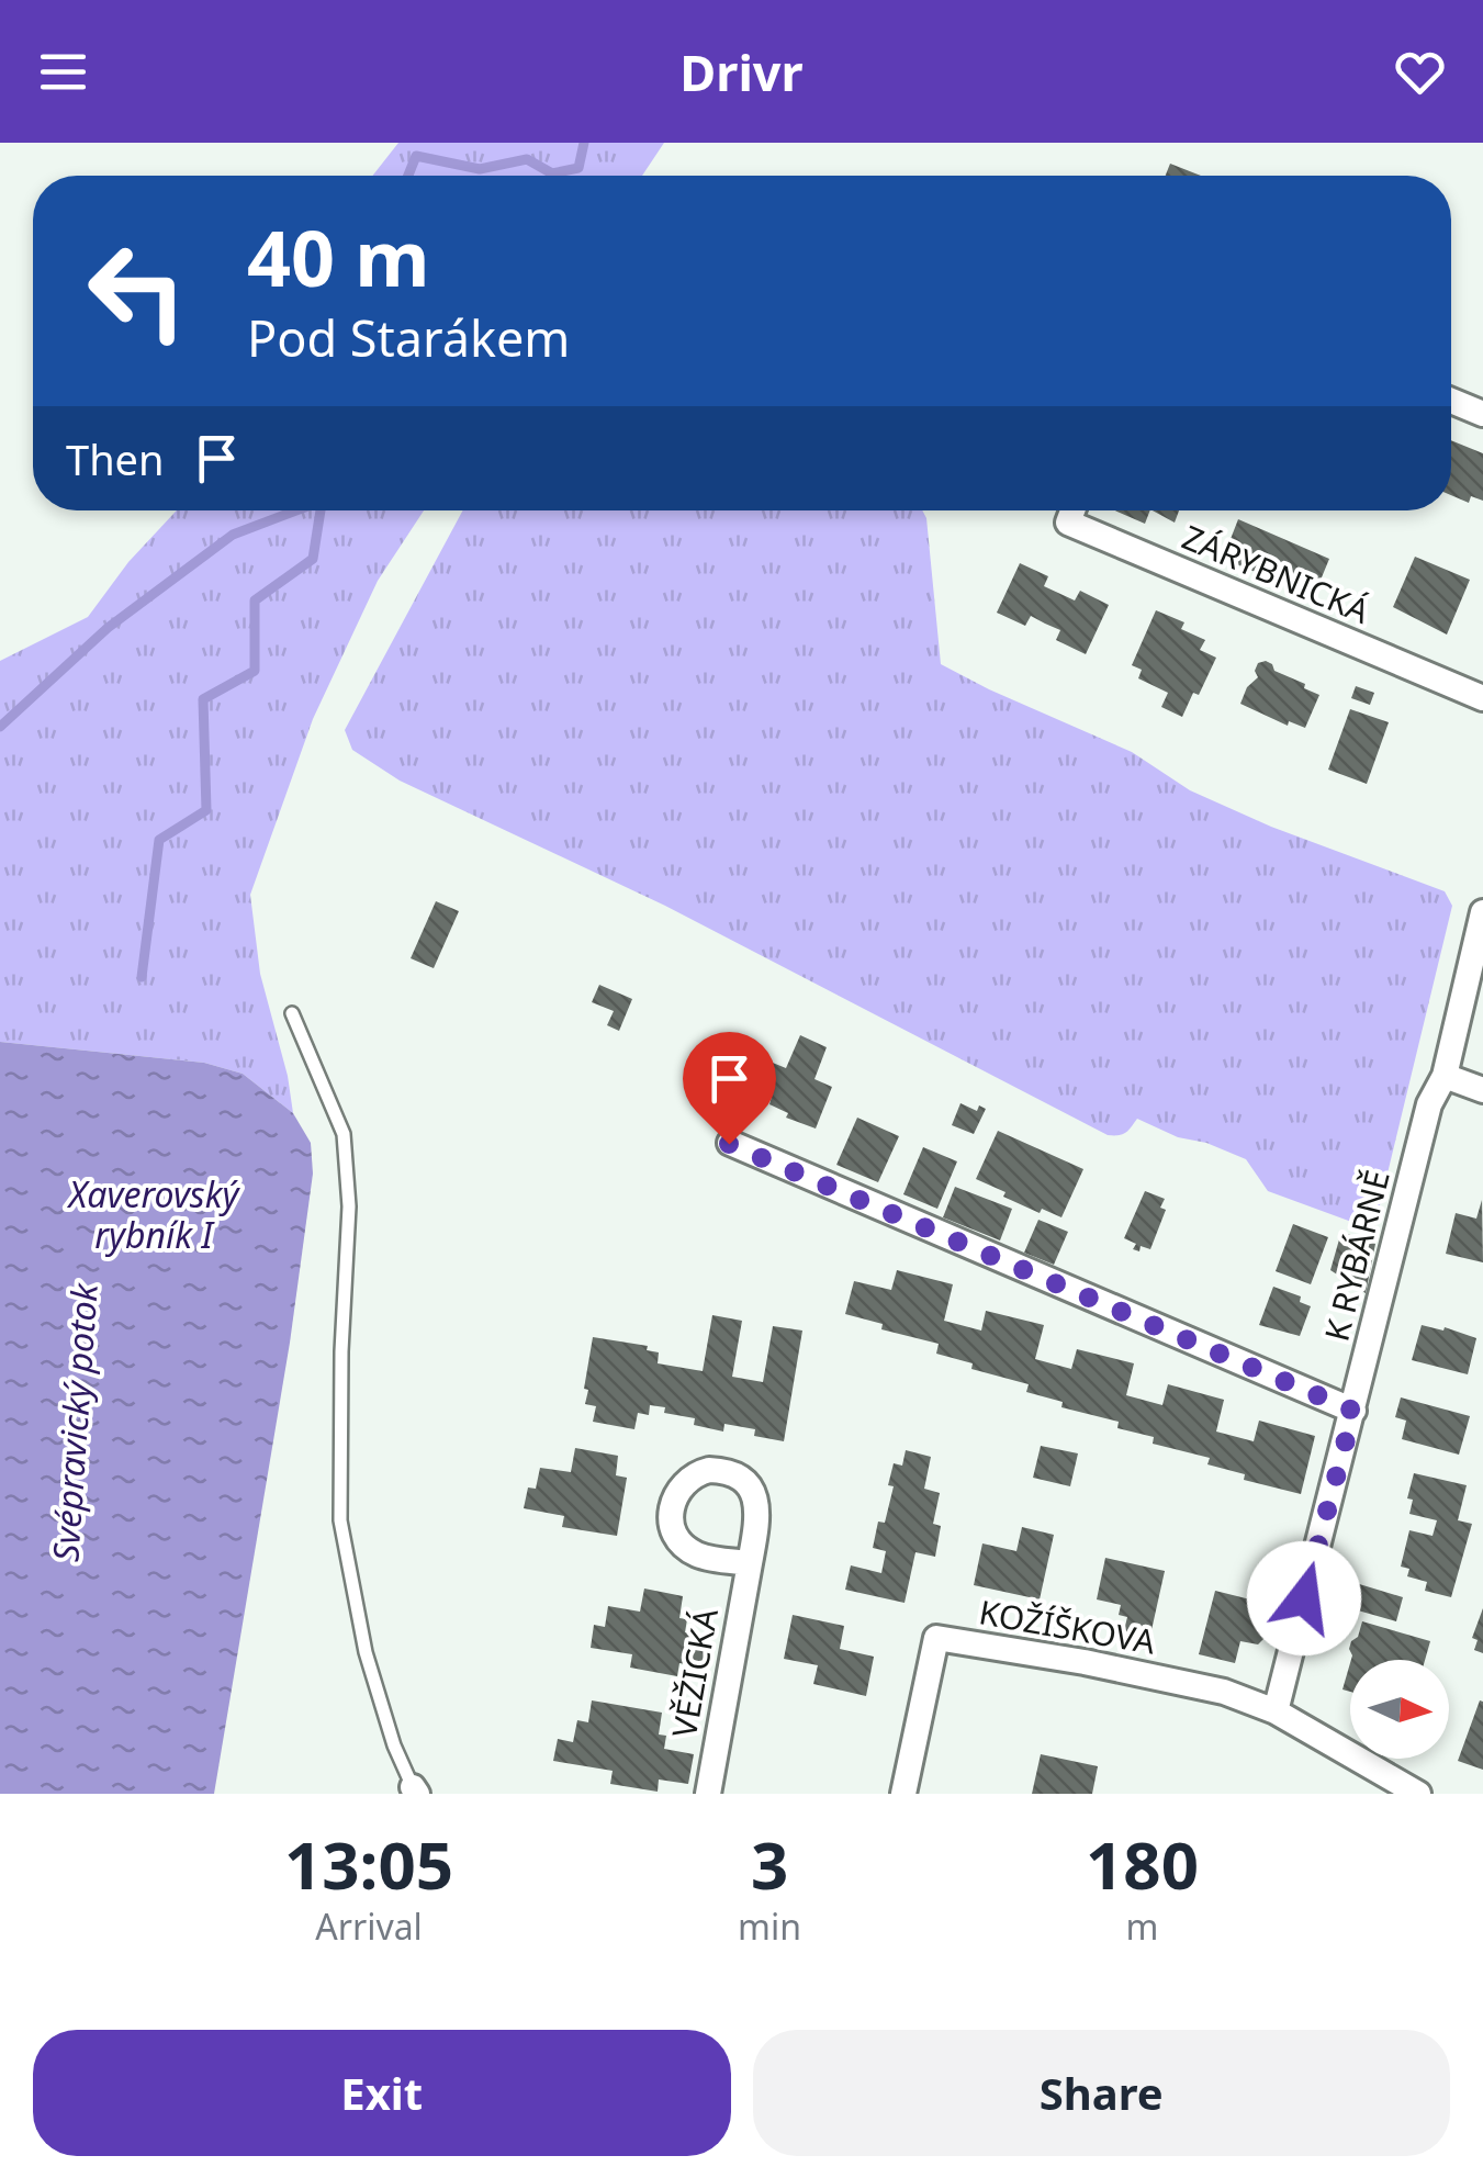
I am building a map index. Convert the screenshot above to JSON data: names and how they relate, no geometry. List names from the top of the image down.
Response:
{
  "streets": {
    "street": [
      "ZÁRYBNICKÁ",
      "K RYBÁRNĚ",
      "KOŽÍŠKOVA",
      "VĚŽICKÁ"
    ]
  },
  "crossings": [
    ["K RYBÁRNĚ", "KOŽÍŠKOVA"]
  ],
  "water": ["Xaverovský rybník I", "Svépravický potok"],
  "north": "right",
  "page": {
    "header": "Drivr",
    "turn": ["40 m", "Pod Starákem"],
    "then": "Then",
    "eta": [
      "13:05",
      "Arrival",
      "3",
      "min",
      "180",
      "m"
    ],
    "buttons": ["Exit", "Share"]
  }
}
